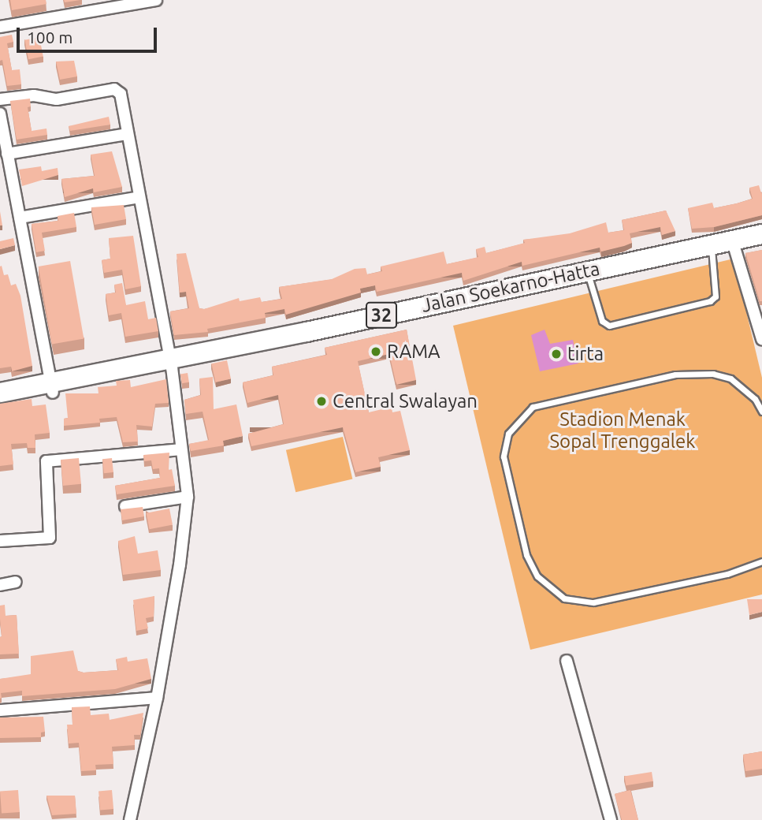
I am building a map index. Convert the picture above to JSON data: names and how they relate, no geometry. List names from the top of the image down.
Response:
{
  "streets": {
    "highway": ["Jalan Soekarno-Hatta", "32"]
  },
  "parks": ["Stadion Menak Sopal Trenggalek"],
  "places": ["RAMA", "tirta", "Central Swalayan"],
  "scale_bar": "100 m"
}
